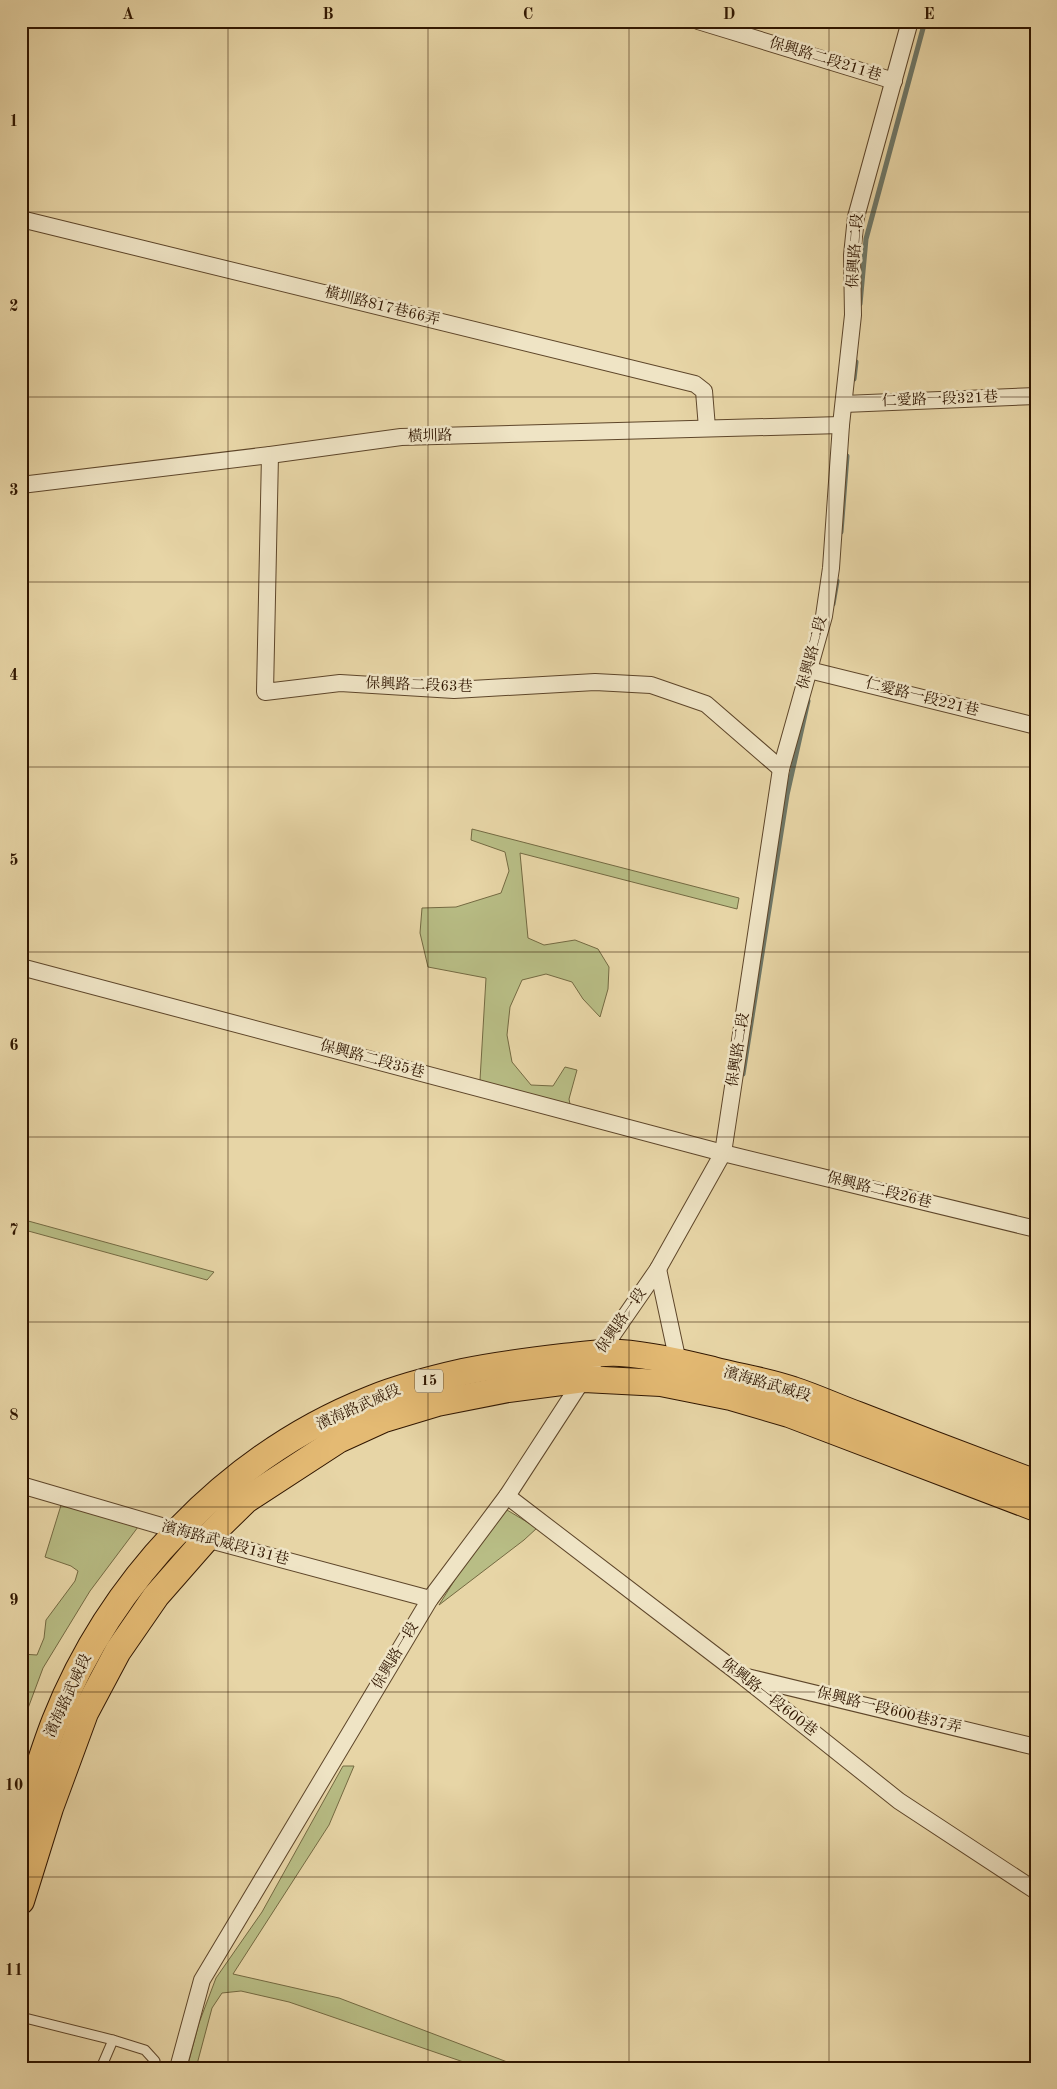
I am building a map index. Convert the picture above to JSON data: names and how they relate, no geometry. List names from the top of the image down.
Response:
{
  "streets": {
    "main road": ["15", "濱海路武威段"],
    "street": [
      "保興路二段211巷",
      "保興路二段",
      "橫圳路817巷66弄",
      "仁愛路一段321巷",
      "橫圳路",
      "保興路二段63巷",
      "仁愛路一段221巷",
      "保興路二段35巷",
      "保興路二段26巷",
      "保興路一段",
      "濱海路武威段131巷",
      "保興路一段600巷",
      "保興路一段600巷37弄"
    ]
  },
  "crossings": [
    ["保興路二段211巷", "保興路二段"],
    ["保興路二段", "仁愛路一段321巷"],
    ["保興路二段", "橫圳路"],
    ["保興路二段", "保興路二段63巷"],
    ["保興路二段", "仁愛路一段221巷"],
    ["保興路二段", "保興路二段35巷"],
    ["保興路二段", "保興路二段26巷"],
    ["保興路二段", "保興路一段"],
    ["橫圳路817巷66弄", "橫圳路"],
    ["橫圳路", "保興路二段63巷"],
    ["保興路二段35巷", "保興路二段26巷"],
    ["保興路一段", "濱海路武威段"],
    ["保興路一段", "濱海路武威段131巷"],
    ["保興路一段", "保興路一段600巷"],
    ["濱海路武威段", "濱海路武威段131巷"],
    ["保興路一段600巷", "保興路一段600巷37弄"]
  ],
  "grid": {
    "columns": [
      "A",
      "B",
      "C",
      "D",
      "E"
    ],
    "rows": [
      "1",
      "2",
      "3",
      "4",
      "5",
      "6",
      "7",
      "8",
      "9",
      "10",
      "11"
    ]
  }
}
